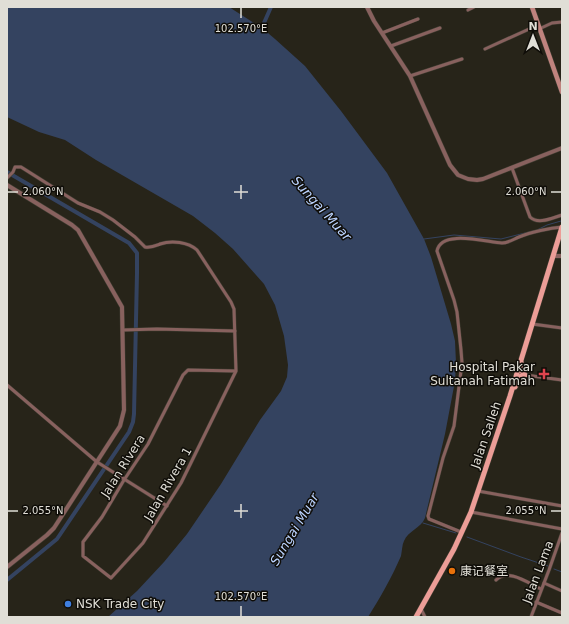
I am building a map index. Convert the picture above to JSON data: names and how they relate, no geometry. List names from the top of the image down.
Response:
{
  "streets": {
    "main road": ["Jalan Salleh"],
    "street": ["Jalan Rivera", "Jalan Rivera 1", "Jalan Lama"]
  },
  "crossings": [
    ["Jalan Rivera", "Jalan Rivera 1"]
  ],
  "water": ["Sungai Muar"],
  "places": {
    "health": ["Hospital Pakar Sultanah Fatimah"],
    "other": ["康记餐室", "NSK Trade City"]
  },
  "north": "top",
  "coordinates": ["102.570°E", "2.060°N", "2.055°N"]
}
